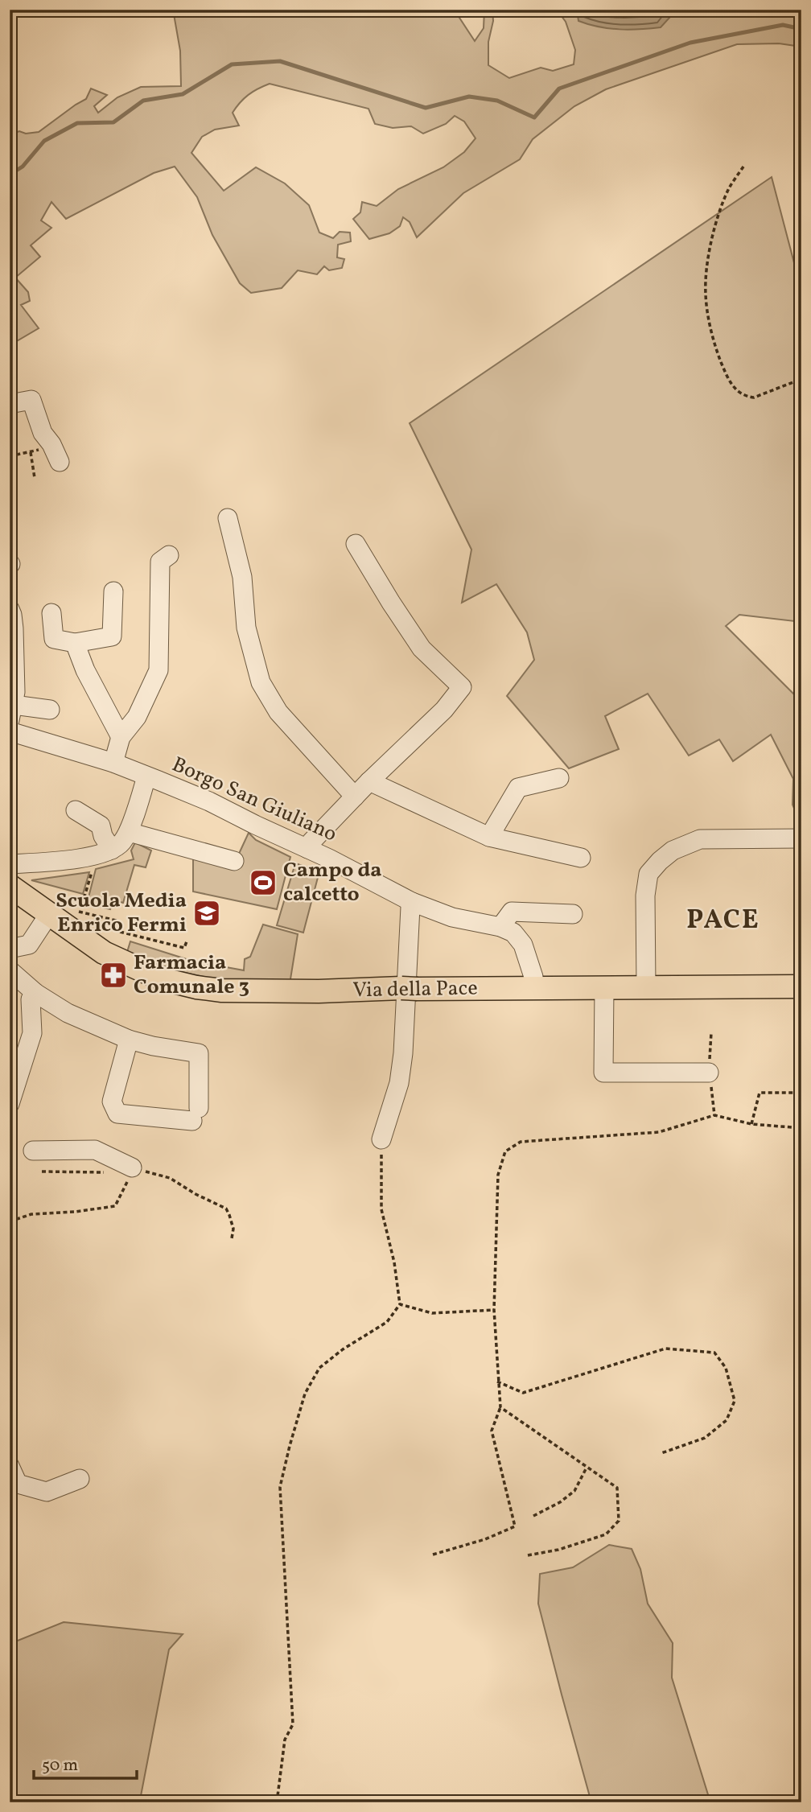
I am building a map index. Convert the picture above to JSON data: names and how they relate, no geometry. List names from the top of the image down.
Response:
{
  "streets": {
    "main road": ["Via della Pace"],
    "street": ["Borgo San Giuliano"]
  },
  "crossings": [
    ["Borgo San Giuliano", "Via della Pace"]
  ],
  "districts": ["PACE"],
  "places": {
    "sports": ["Campo da calcetto"],
    "school or university": ["Scuola Media Enrico Fermi"],
    "pharmacy": ["Farmacia Comunale 3"]
  },
  "scale_bar": "50 m"
}
